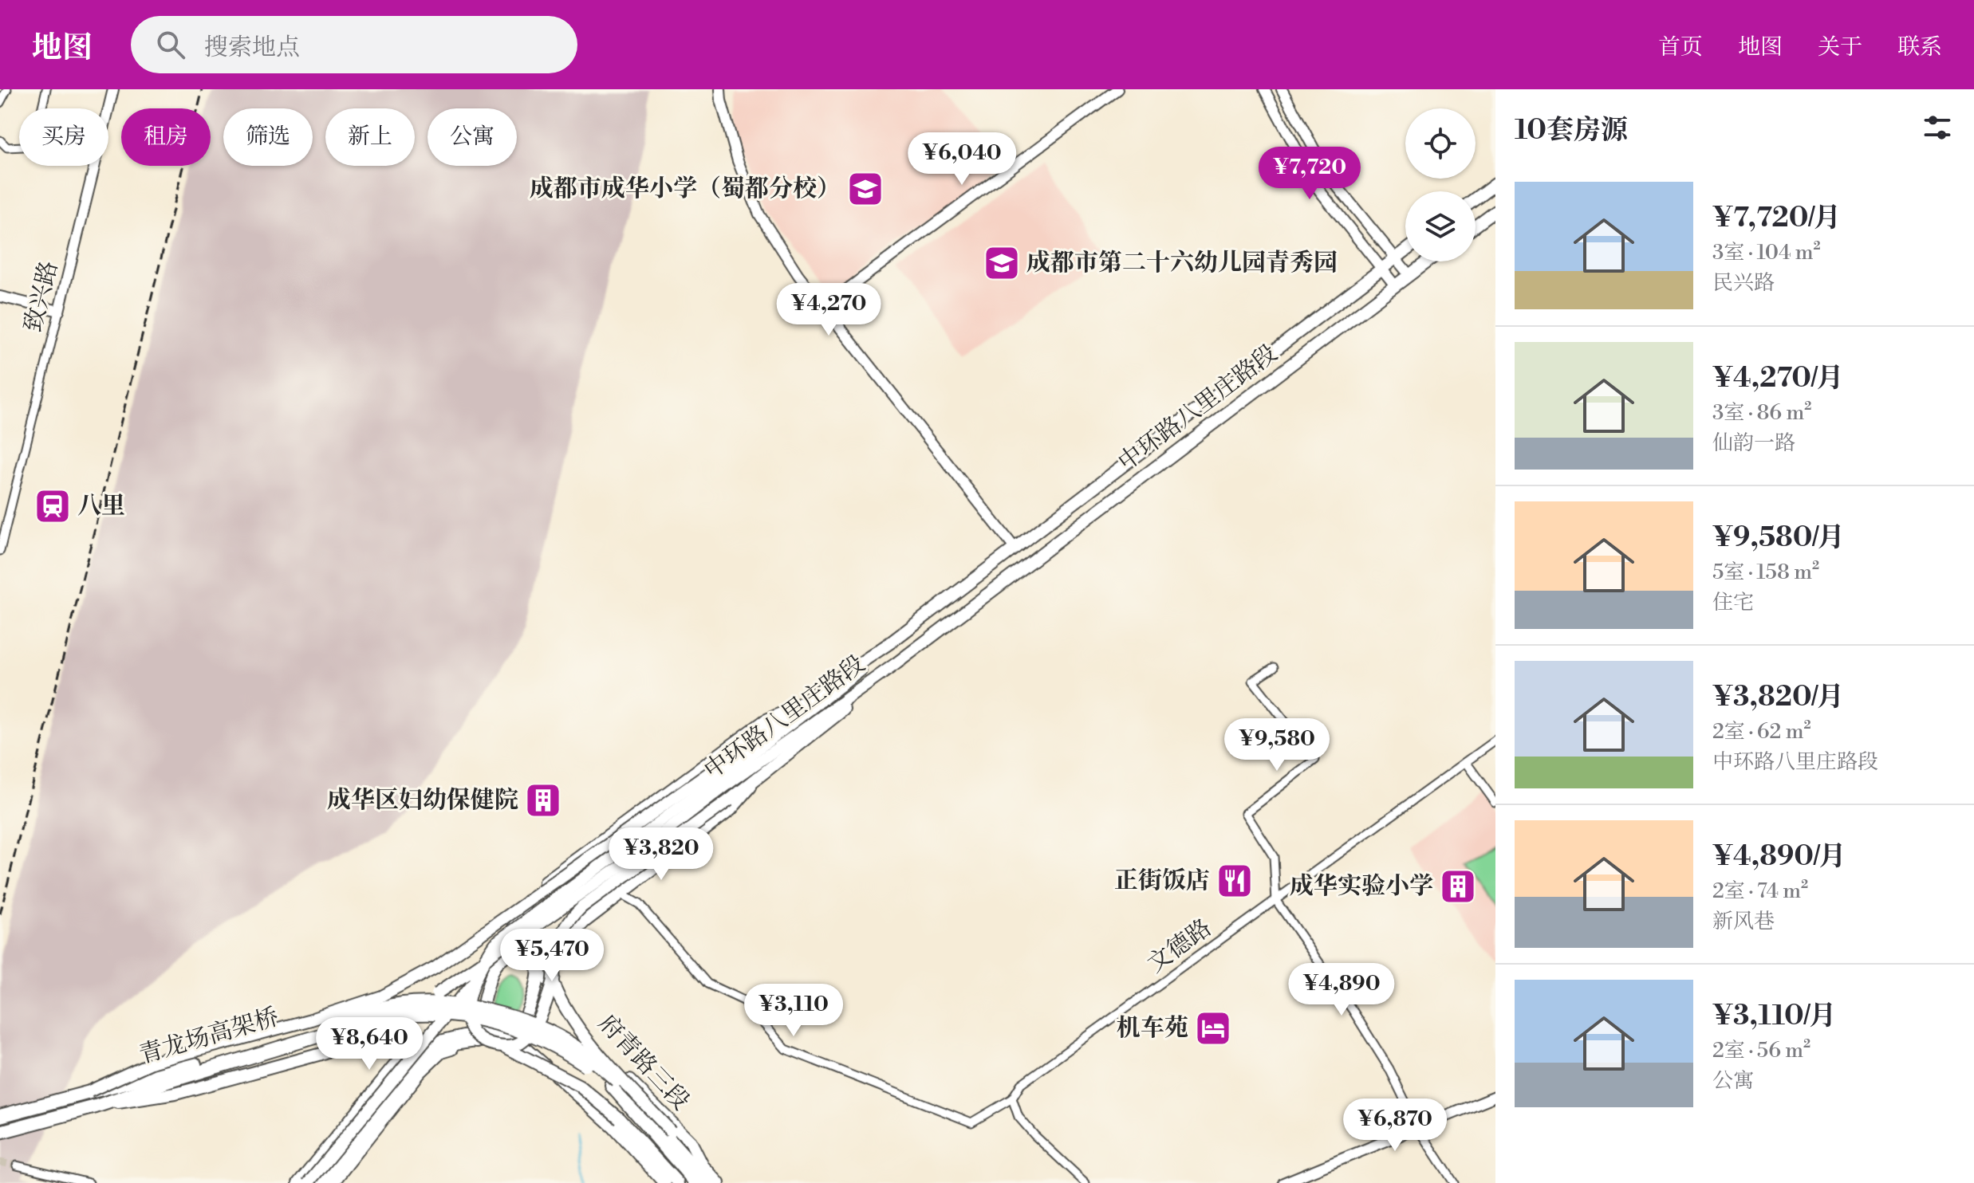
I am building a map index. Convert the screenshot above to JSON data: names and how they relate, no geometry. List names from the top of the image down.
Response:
{
  "streets": {
    "highway": ["青龙场高架桥"],
    "main road": ["中环路八里庄路段", "府青路三段"],
    "street": ["致兴路", "文德路"]
  },
  "crossings": [
    ["中环路八里庄路段", "青龙场高架桥"]
  ],
  "places": {
    "school or university": ["成都市成华小学（蜀都分校）", "成都市第二十六幼儿园青秀园"],
    "station": ["八里"],
    "building": ["成华区妇幼保健院", "成华实验小学"],
    "restaurant": ["正街饭店"],
    "hotel": ["机车苑"]
  },
  "page": {
    "header": "地图",
    "search": "搜索地点",
    "nav": [
      "首页",
      "地图",
      "关于",
      "联系"
    ],
    "heading": "10套房源",
    "chip": [
      "买房",
      "租房",
      "筛选",
      "新上",
      "公寓"
    ],
    "price": [
      "¥6,040",
      "¥7,720",
      "¥4,270",
      "¥9,580",
      "¥3,820",
      "¥5,470",
      "¥4,890",
      "¥3,110",
      "¥8,640",
      "¥6,870"
    ],
    "list": [
      {
        "name": "¥7,720/月",
        "note": "3室 · 104 m² · 民兴路"
      },
      {
        "name": "¥4,270/月",
        "note": "3室 · 86 m² · 仙韵一路"
      },
      {
        "name": "¥9,580/月",
        "note": "5室 · 158 m² · 住宅"
      },
      {
        "name": "¥3,820/月",
        "note": "2室 · 62 m² · 中环路八里庄路段"
      },
      {
        "name": "¥4,890/月",
        "note": "2室 · 74 m² · 新风巷"
      },
      {
        "name": "¥3,110/月",
        "note": "2室 · 56 m² · 公寓"
      }
    ]
  }
}
